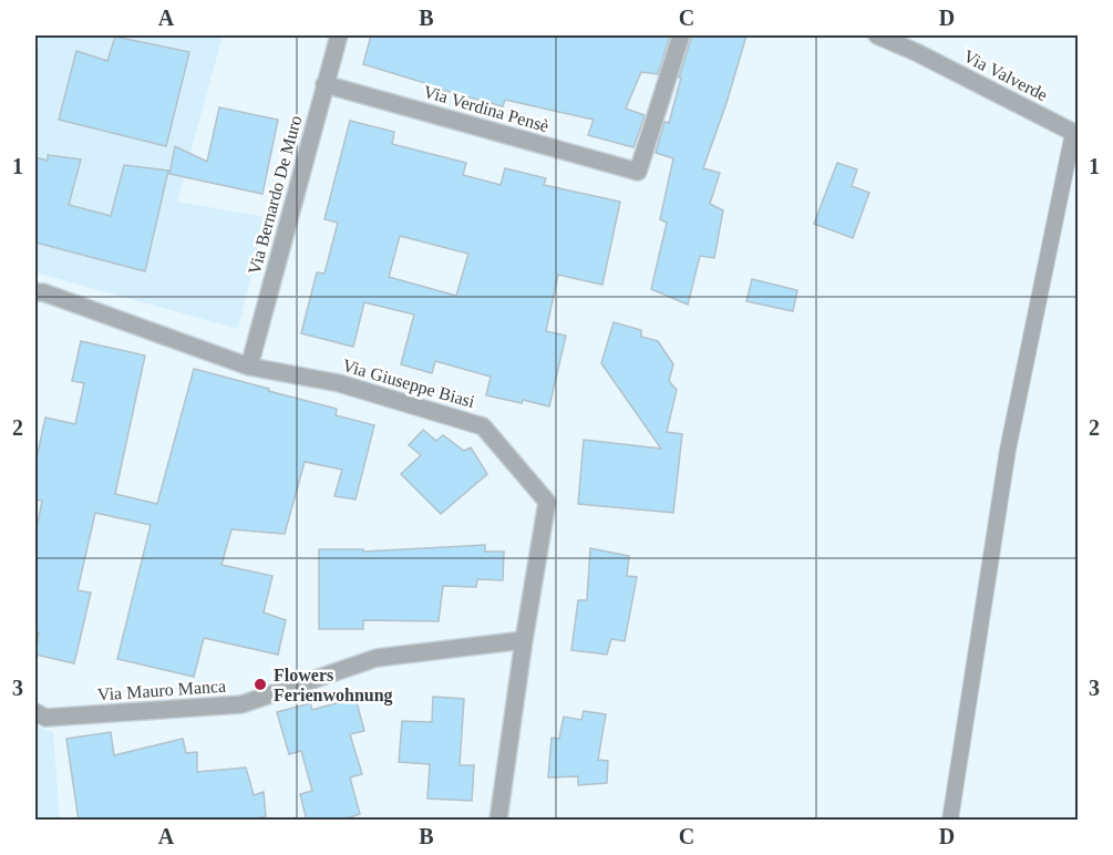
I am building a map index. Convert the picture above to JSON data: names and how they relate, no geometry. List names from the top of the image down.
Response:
{
  "streets": {
    "street": [
      "Via Valverde",
      "Via Verdina Pensè",
      "Via Bernardo De Muro",
      "Via Giuseppe Biasi",
      "Via Mauro Manca"
    ]
  },
  "crossings": [
    ["Via Verdina Pensè", "Via Bernardo De Muro"],
    ["Via Bernardo De Muro", "Via Giuseppe Biasi"],
    ["Via Giuseppe Biasi", "Via Mauro Manca"]
  ],
  "places": ["Flowers Ferienwohnung"],
  "grid": {
    "columns": [
      "A",
      "B",
      "C",
      "D"
    ],
    "rows": ["1", "2", "3"]
  }
}
